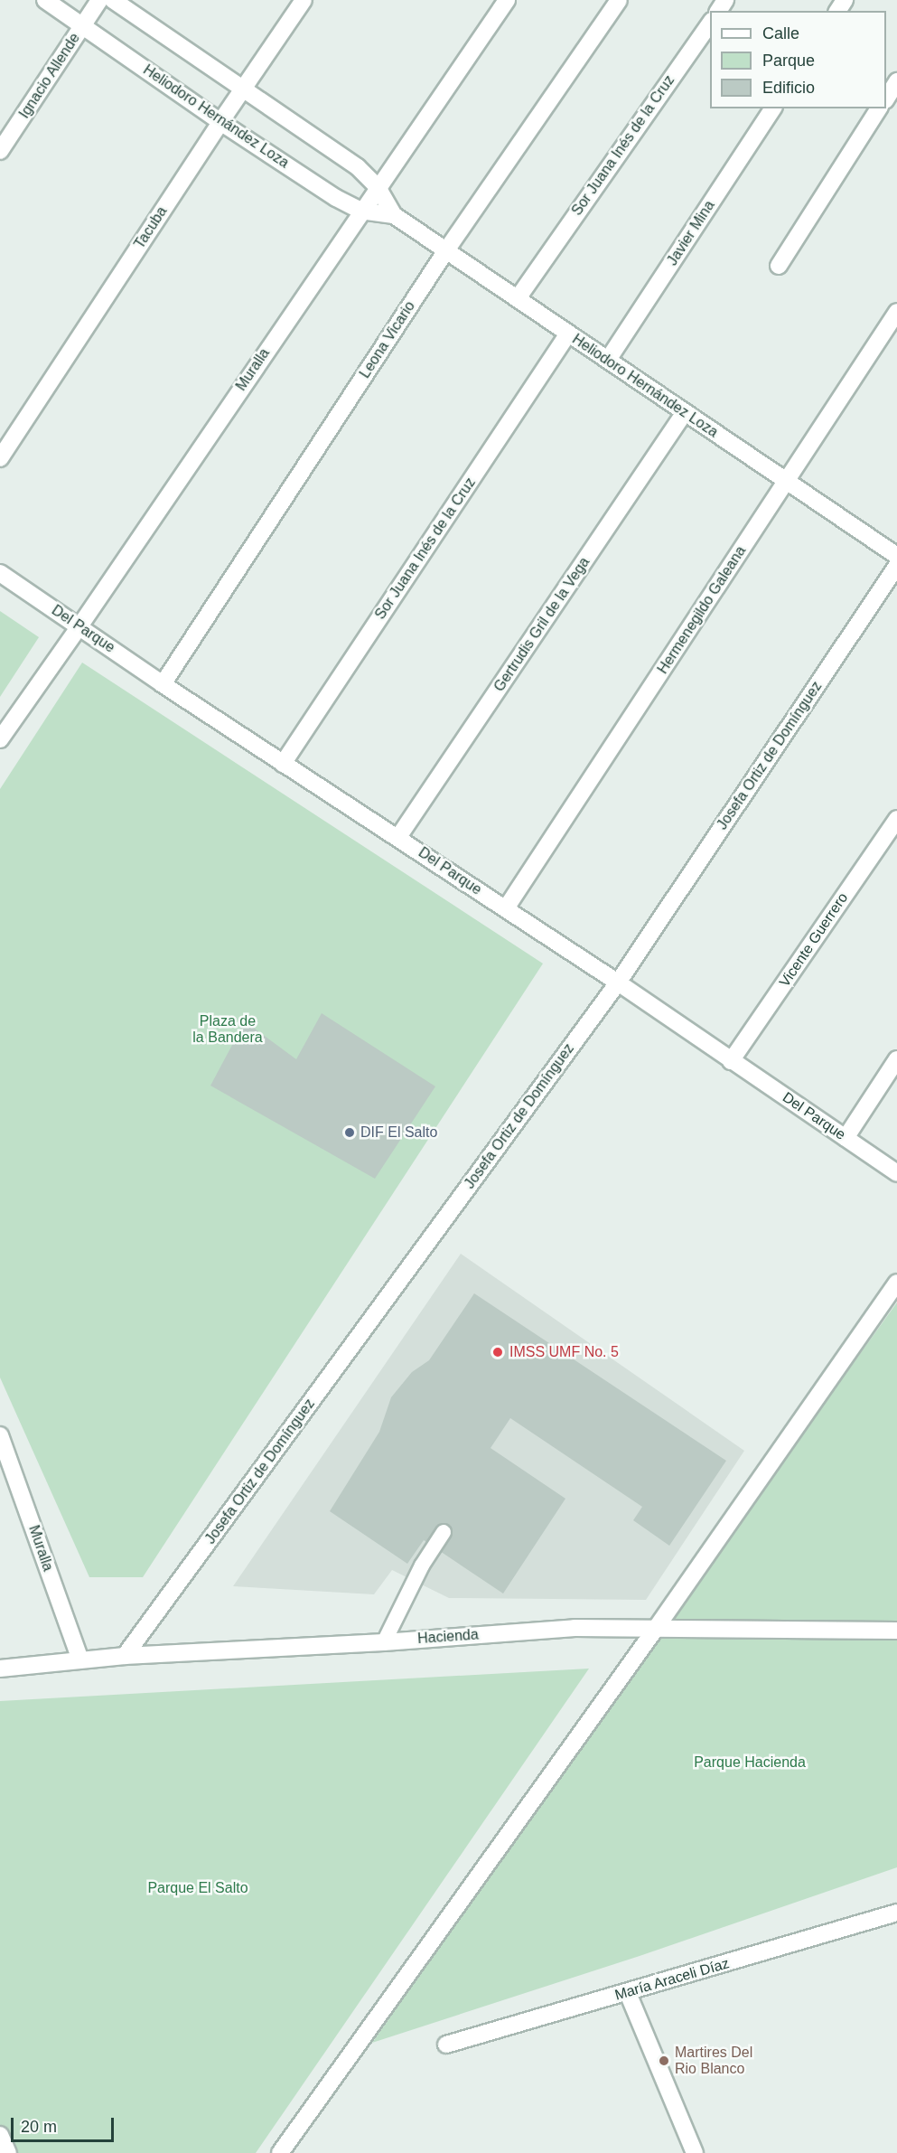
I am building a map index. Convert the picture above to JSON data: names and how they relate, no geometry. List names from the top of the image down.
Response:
{
  "streets": {
    "street": [
      "Ignacio Allende",
      "Heliodoro Hernández Loza",
      "Sor Juana Inés de la Cruz",
      "Tacuba",
      "Javier Mina",
      "Leona Vicario",
      "Muralla",
      "Hermenegildo Galeana",
      "Gertrudis Gril de la Vega",
      "Del Parque",
      "Josefa Ortiz de Domínguez",
      "Vicente Guerrero",
      "Hacienda",
      "María Araceli Díaz"
    ]
  },
  "crossings": [
    ["Ignacio Allende", "Heliodoro Hernández Loza"],
    ["Heliodoro Hernández Loza", "Sor Juana Inés de la Cruz"],
    ["Heliodoro Hernández Loza", "Tacuba"],
    ["Heliodoro Hernández Loza", "Javier Mina"],
    ["Heliodoro Hernández Loza", "Leona Vicario"],
    ["Heliodoro Hernández Loza", "Muralla"],
    ["Heliodoro Hernández Loza", "Hermenegildo Galeana"],
    ["Heliodoro Hernández Loza", "Gertrudis Gril de la Vega"],
    ["Sor Juana Inés de la Cruz", "Del Parque"],
    ["Leona Vicario", "Del Parque"],
    ["Muralla", "Del Parque"],
    ["Muralla", "Hacienda"],
    ["Hermenegildo Galeana", "Del Parque"],
    ["Gertrudis Gril de la Vega", "Del Parque"],
    ["Del Parque", "Josefa Ortiz de Domínguez"],
    ["Del Parque", "Vicente Guerrero"],
    ["Josefa Ortiz de Domínguez", "Hacienda"]
  ],
  "parks": ["Plaza de la Bandera", "Parque Hacienda", "Parque El Salto"],
  "places": ["DIF El Salto", "IMSS UMF No. 5", "Martires Del Rio Blanco"],
  "legend": ["Calle", "Parque", "Edificio"],
  "scale_bar": "20 m"
}
